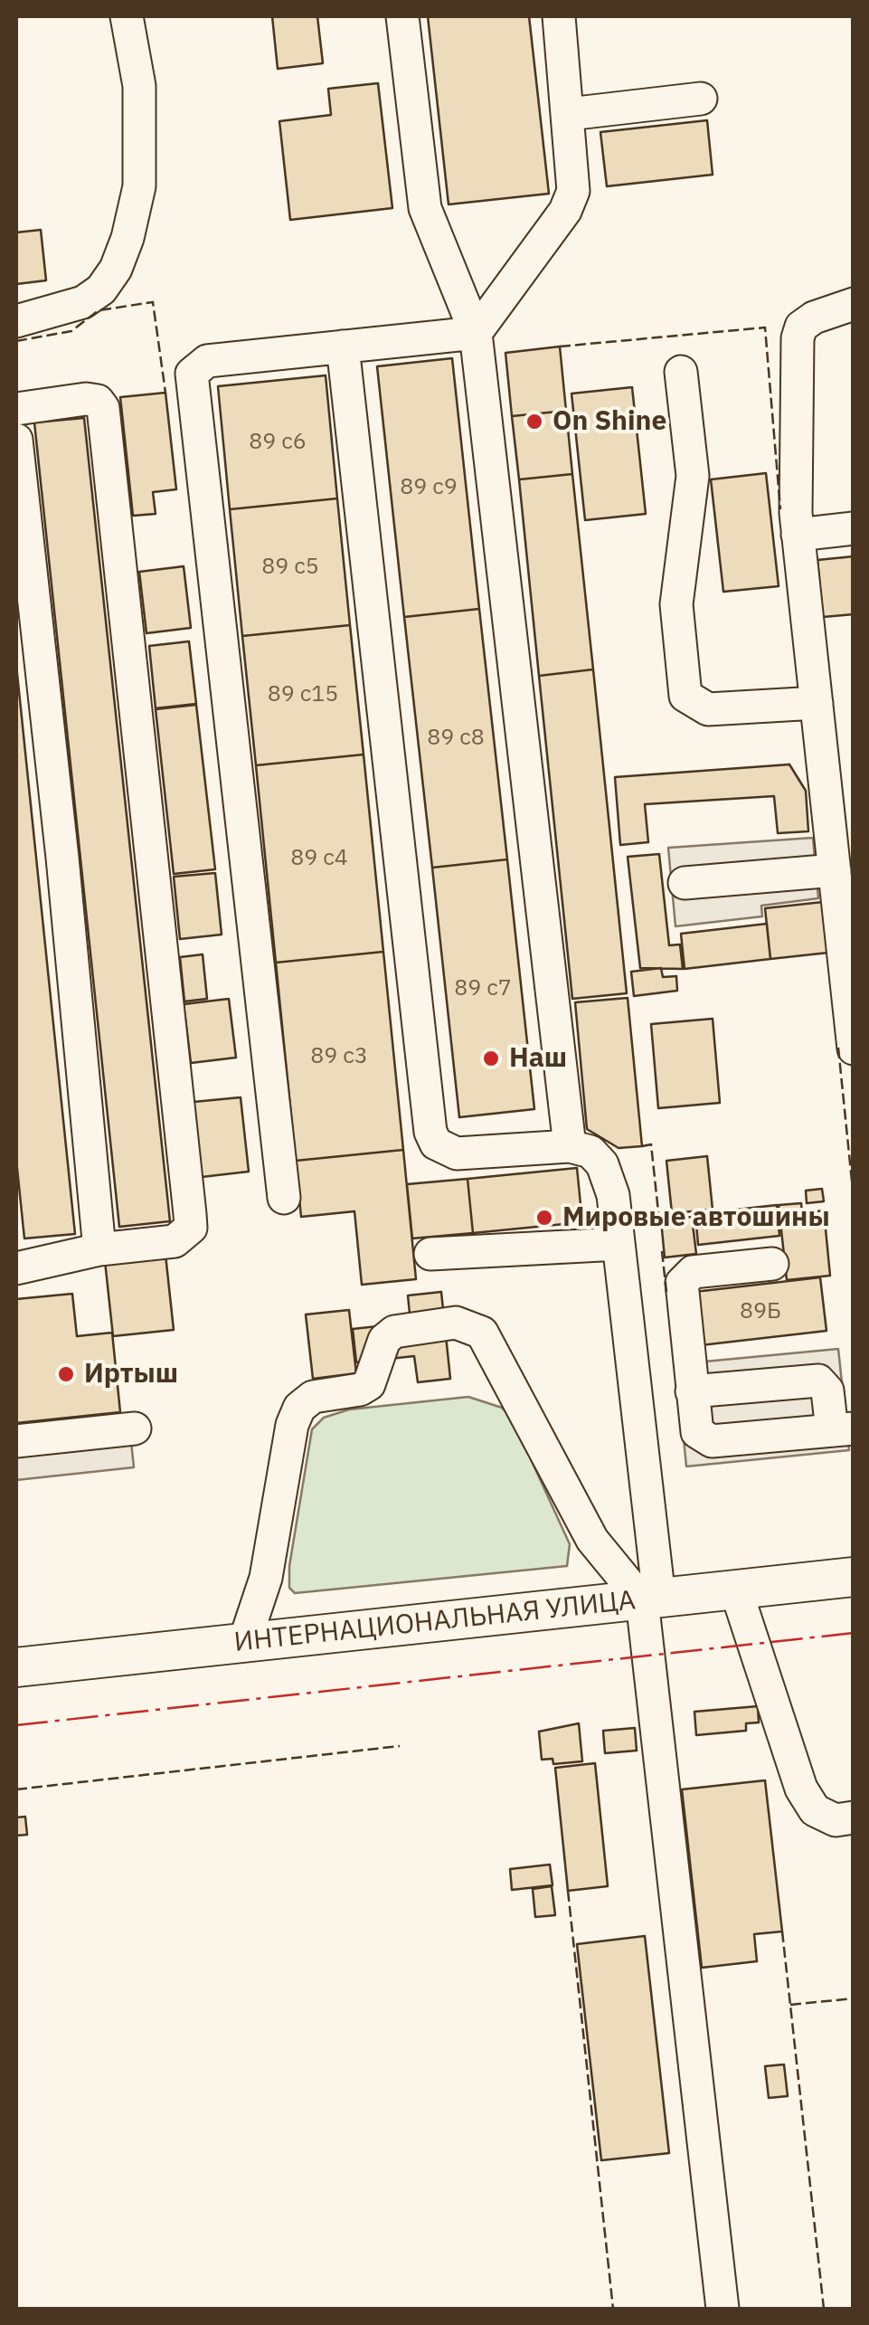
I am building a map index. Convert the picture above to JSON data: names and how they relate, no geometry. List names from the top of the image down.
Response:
{
  "streets": {
    "main road": ["ИНТЕРНАЦИОНАЛЬНАЯ УЛИЦА"]
  },
  "places": [
    "On Shine",
    "Наш",
    "Мировые автошины",
    "Иртыш"
  ],
  "house_numbers": [
    "89 с6",
    "89 с9",
    "89 с5",
    "89 с15",
    "89 с8",
    "89 с4",
    "89 с7",
    "89 с3",
    "89Б"
  ]
}
